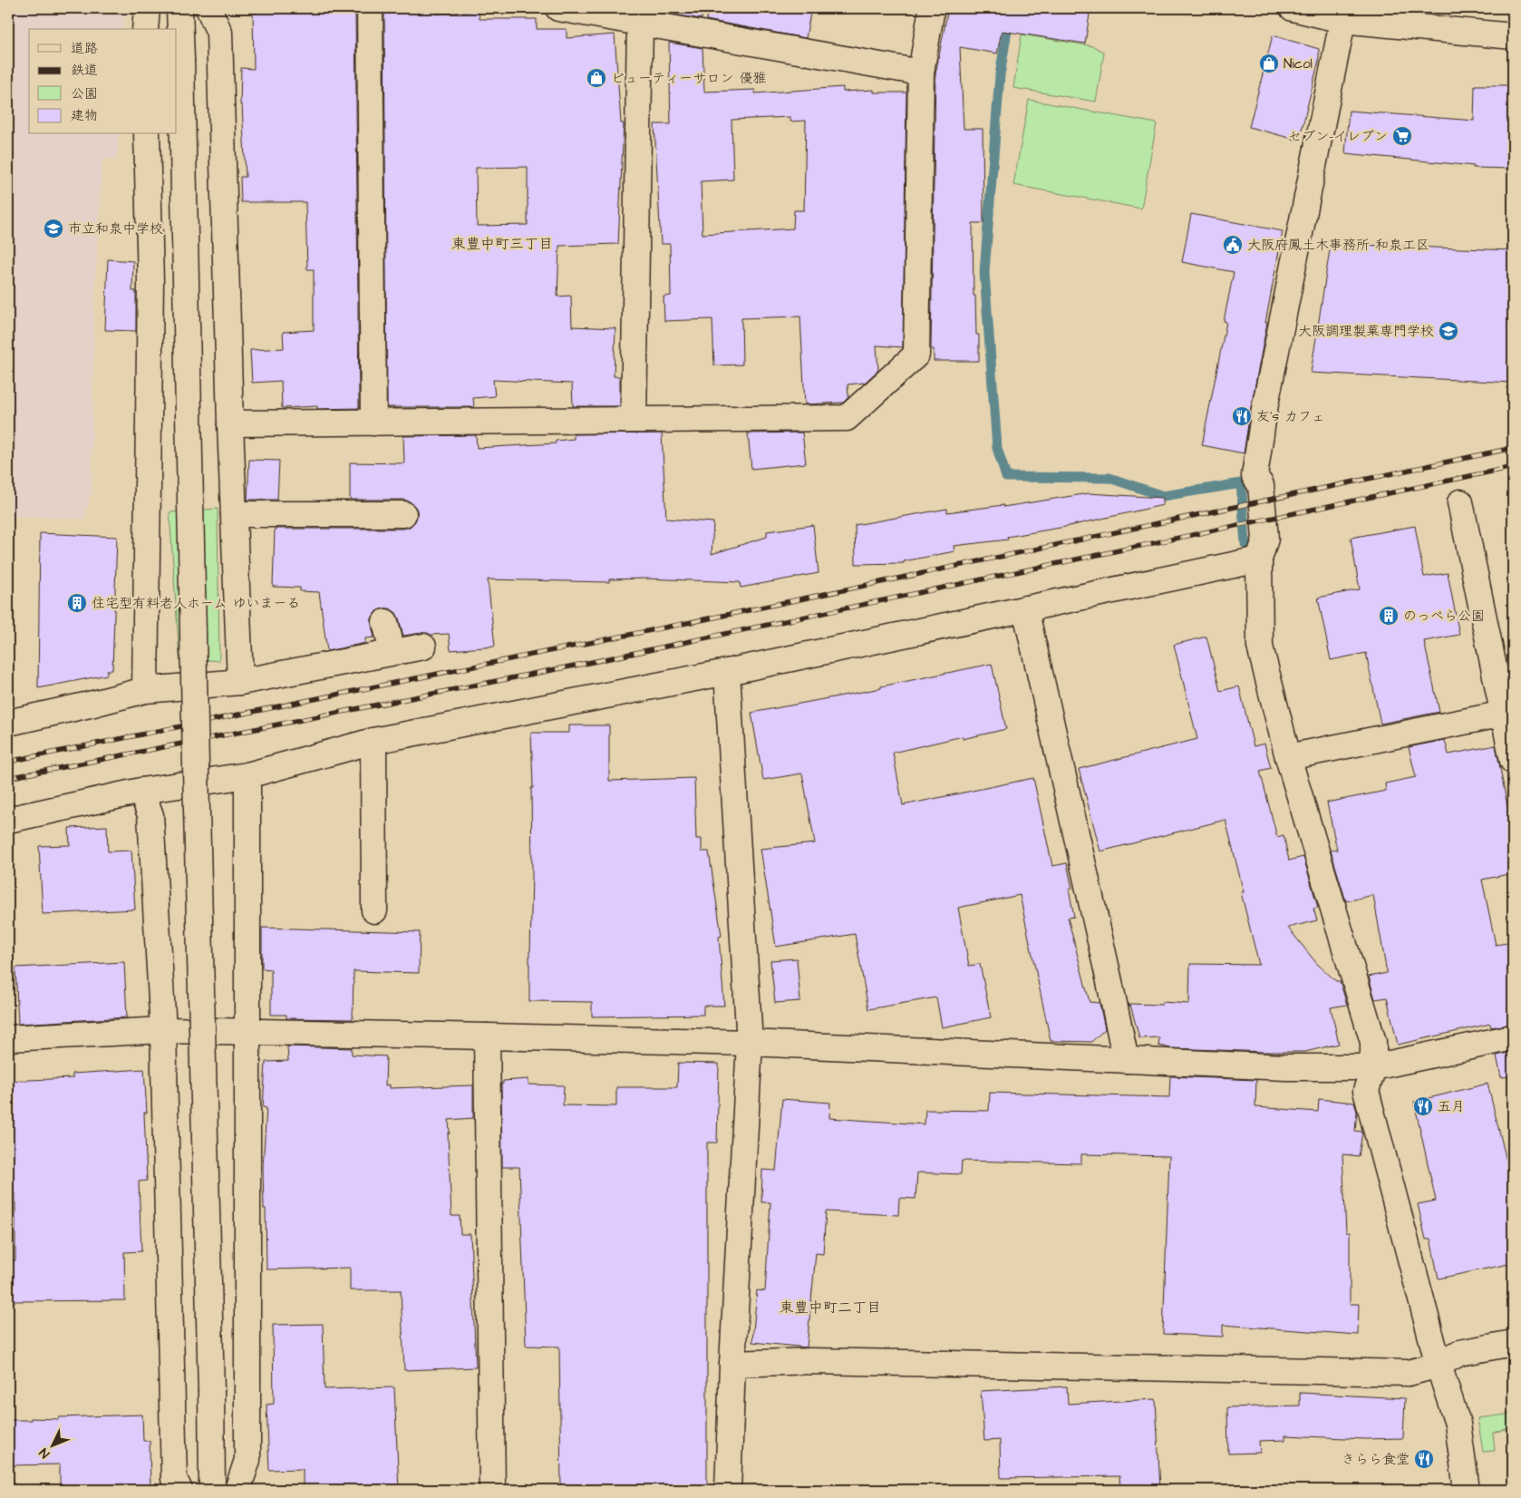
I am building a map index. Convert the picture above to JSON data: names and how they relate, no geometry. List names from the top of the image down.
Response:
{
  "districts": ["東豊中町三丁目", "東豊中町二丁目"],
  "places": {
    "shop": ["Nicol", "ビューティーサロン 優雅"],
    "supermarket": ["セブン-イレブン"],
    "school or university": ["市立和泉中学校", "大阪調理製菓専門学校"],
    "public building": ["大阪府鳳土木事務所 和泉工区"],
    "restaurant": ["友's カフェ", "五月", "きらら食堂"],
    "building": ["住宅型有料老人ホーム ゆいまーる", "のっぺら公園"]
  },
  "legend": [
    "道路",
    "鉄道",
    "公園",
    "建物"
  ],
  "north": "bottom left"
}
